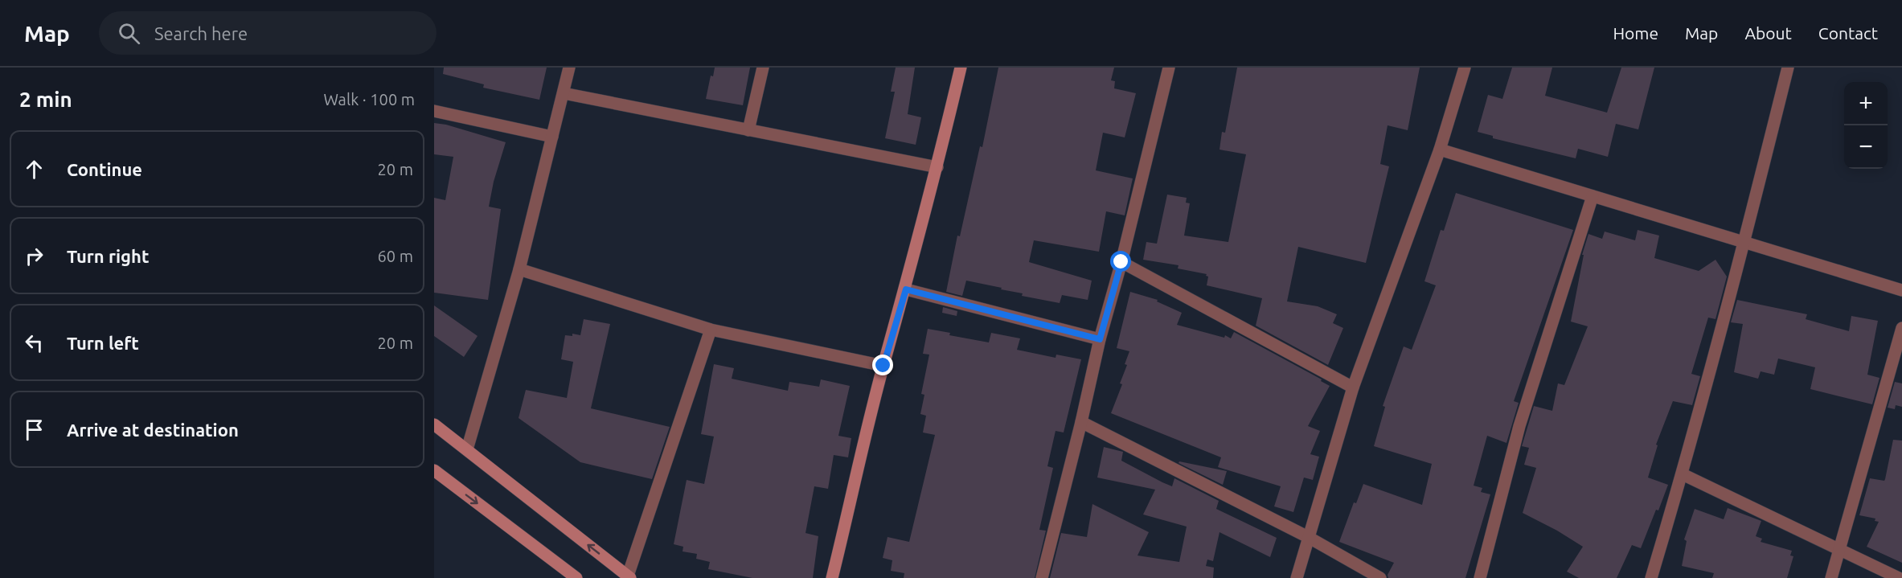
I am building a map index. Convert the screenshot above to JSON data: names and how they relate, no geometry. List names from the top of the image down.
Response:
{
  "page": {
    "header": "Map",
    "search": "Search here",
    "nav": [
      "Home",
      "Map",
      "About",
      "Contact"
    ],
    "heading": ["2 min", "Walk · 100 m"],
    "map_buttons": ["+", "−"],
    "list": [
      ["Continue", "20 m"],
      ["Turn right", "60 m"],
      ["Turn left", "20 m"],
      "Arrive at destination"
    ]
  }
}
